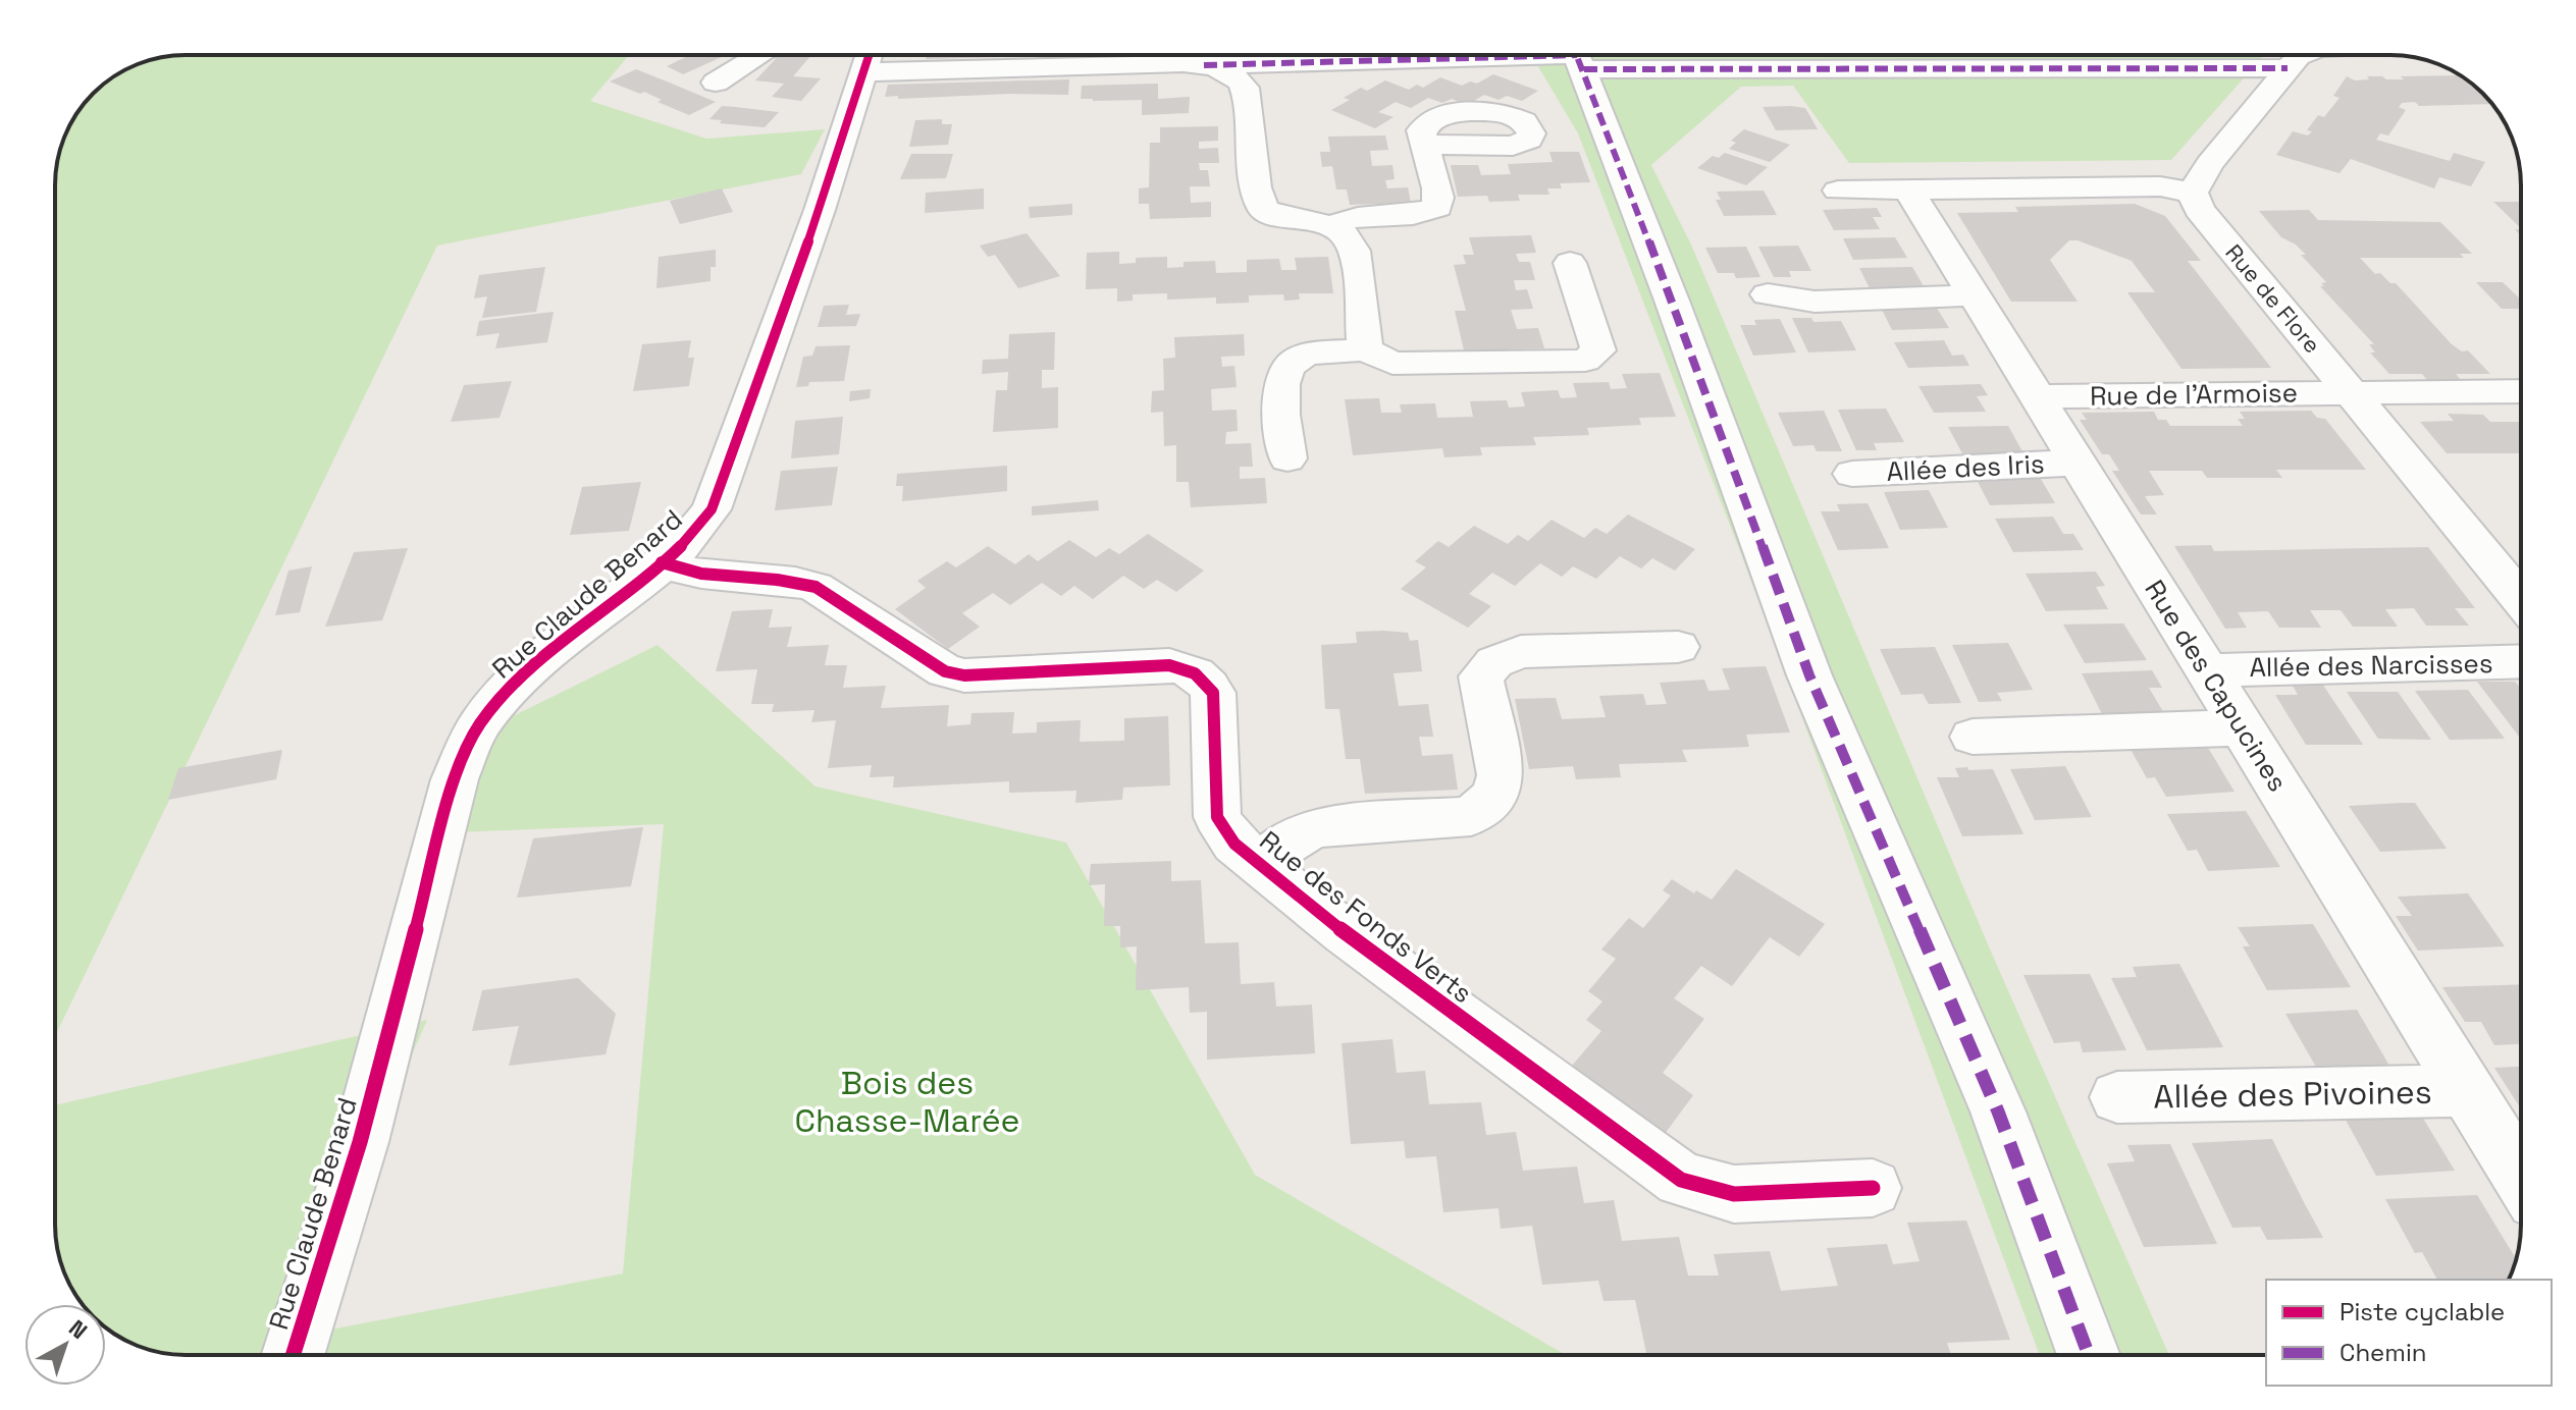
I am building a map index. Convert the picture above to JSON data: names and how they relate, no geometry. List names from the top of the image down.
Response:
{
  "streets": {
    "street": [
      "Rue de Flore",
      "Rue de l’Armoise",
      "Allée des Iris",
      "Rue Claude Benard",
      "Allée des Narcisses",
      "Rue des Capucines",
      "Rue des Fonds Verts",
      "Allée des Pivoines"
    ]
  },
  "crossings": [
    ["Rue de Flore", "Rue de l’Armoise"],
    ["Rue de l’Armoise", "Rue des Capucines"],
    ["Allée des Iris", "Rue des Capucines"],
    ["Rue Claude Benard", "Rue des Fonds Verts"],
    ["Allée des Narcisses", "Rue des Capucines"],
    ["Rue des Capucines", "Allée des Pivoines"]
  ],
  "parks": ["Bois des Chasse-Marée"],
  "legend": ["Piste cyclable", "Chemin"],
  "north": "top right"
}
